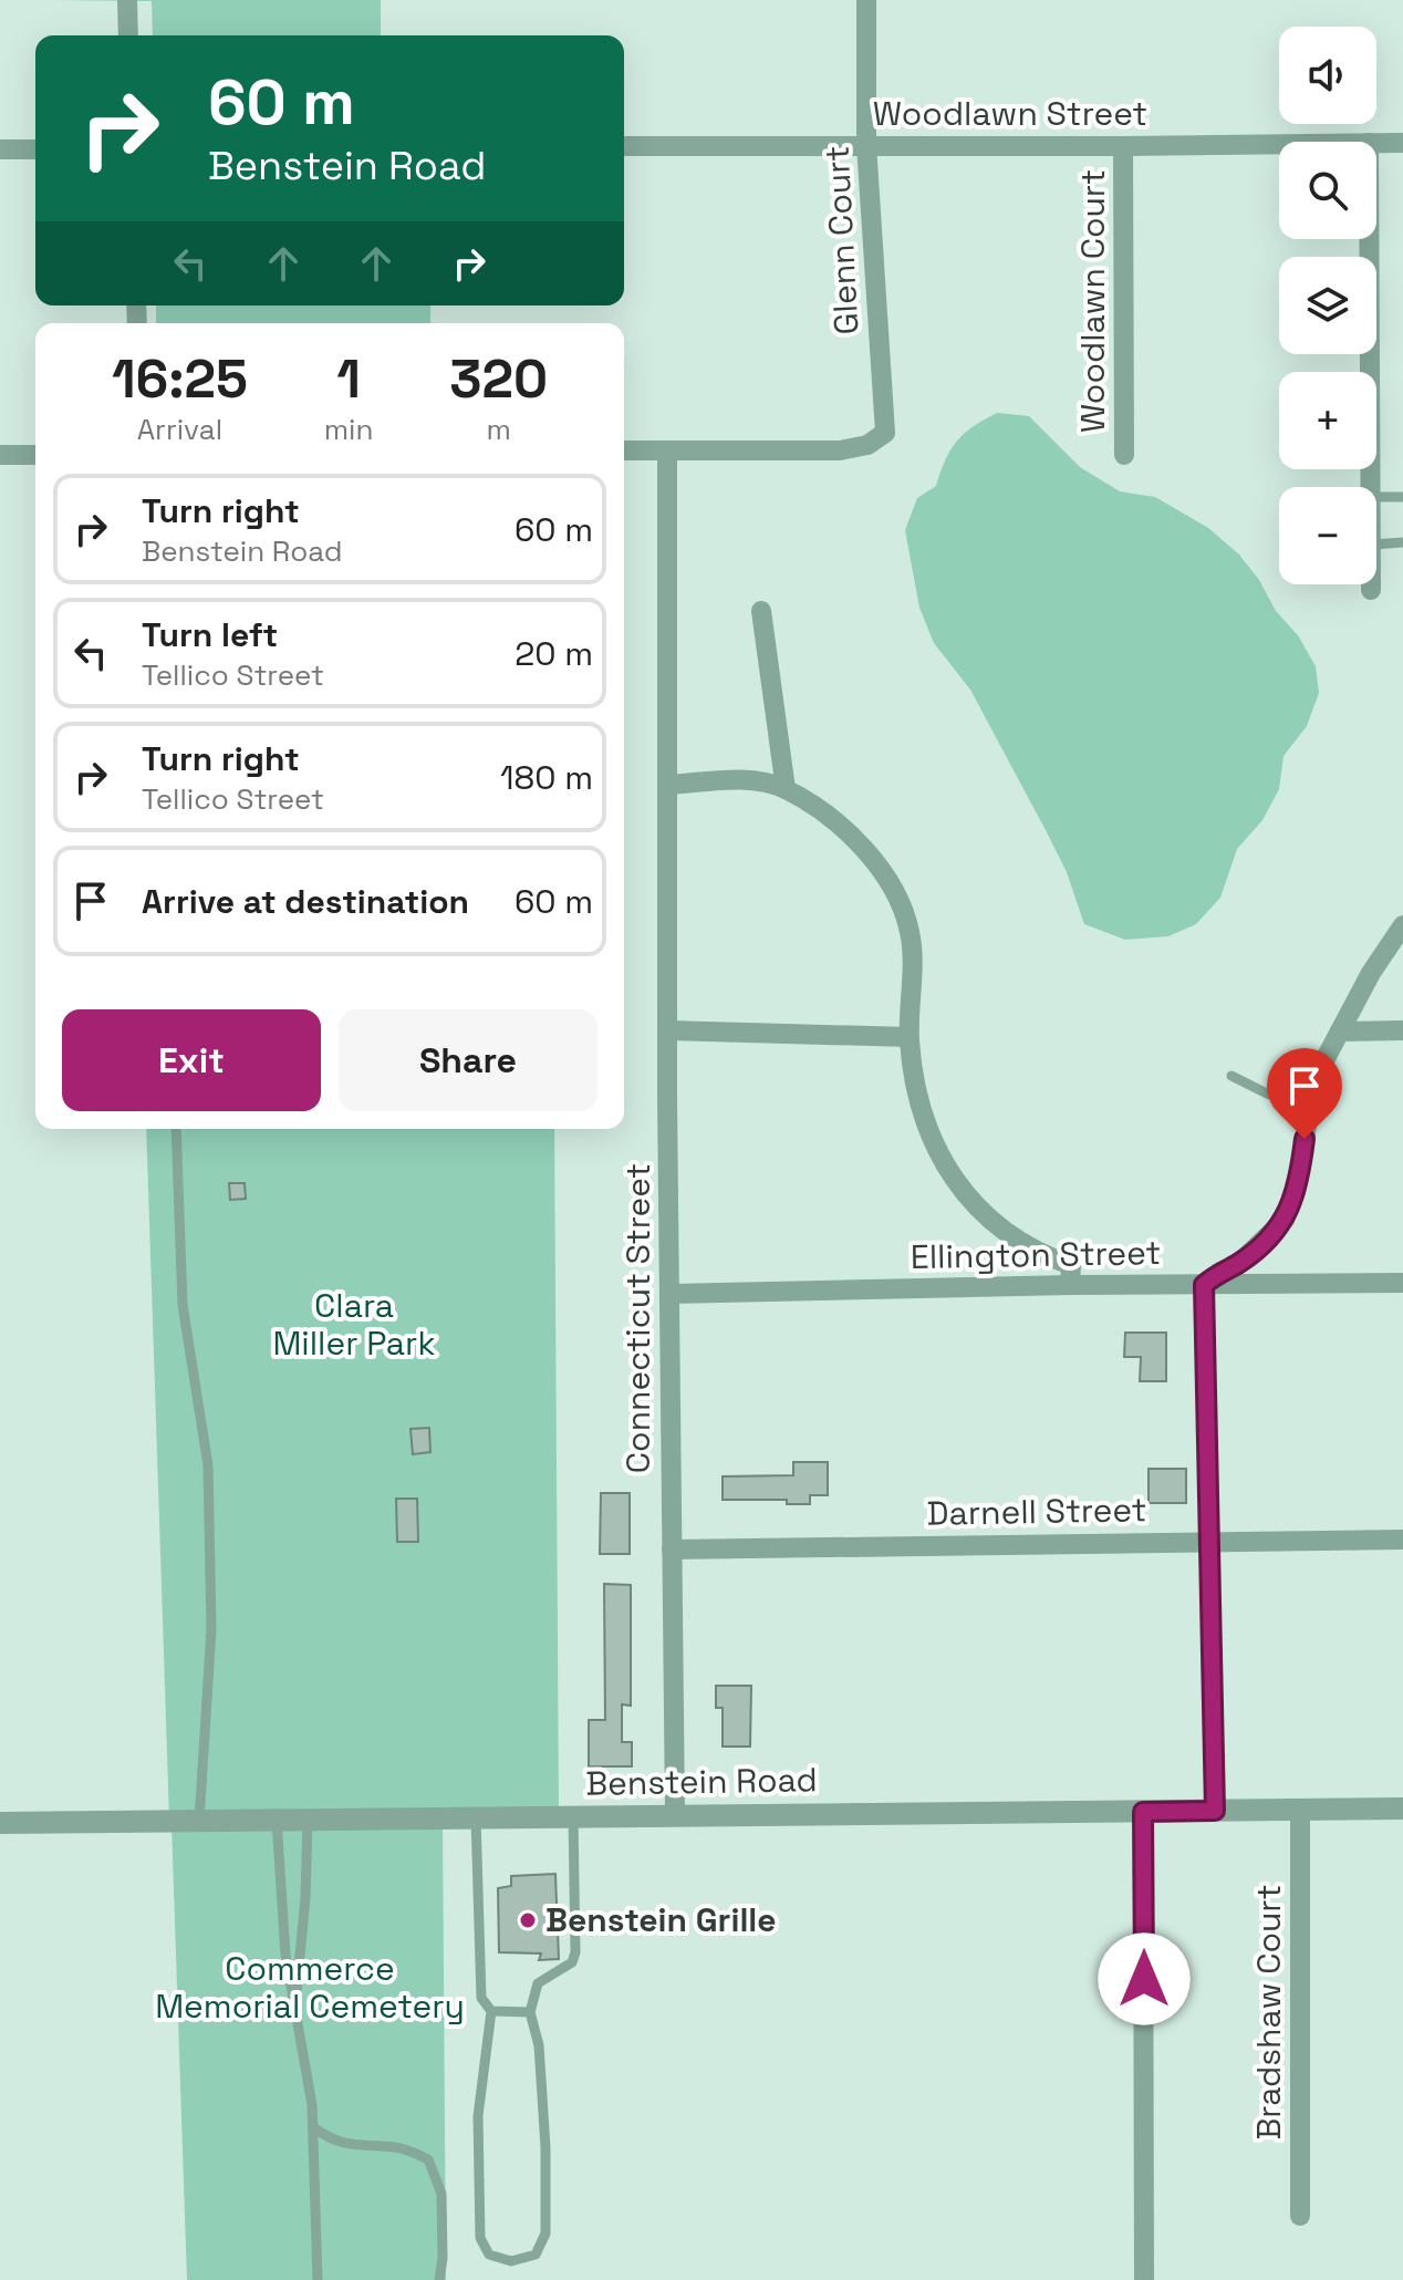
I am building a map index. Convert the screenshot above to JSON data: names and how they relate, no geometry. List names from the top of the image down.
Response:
{
  "streets": {
    "street": [
      "Woodlawn Street",
      "Glenn Court",
      "Woodlawn Court",
      "Ellington Street",
      "Connecticut Street",
      "Darnell Street",
      "Benstein Road",
      "Bradshaw Court"
    ]
  },
  "crossings": [
    ["Woodlawn Street", "Glenn Court"],
    ["Woodlawn Street", "Woodlawn Court"],
    ["Glenn Court", "Connecticut Street"],
    ["Ellington Street", "Connecticut Street"],
    ["Connecticut Street", "Darnell Street"],
    ["Connecticut Street", "Benstein Road"],
    ["Benstein Road", "Bradshaw Court"]
  ],
  "parks": ["Clara Miller Park", "Commerce Memorial Cemetery"],
  "places": ["Benstein Grille"],
  "page": {
    "map_buttons": ["+", "−"],
    "turn": ["60 m", "Benstein Road"],
    "eta": [
      "16:25",
      "Arrival",
      "1",
      "min",
      "320",
      "m"
    ],
    "list": [
      {
        "name": "Turn right",
        "note": "Benstein Road",
        "value": "60 m"
      },
      {
        "name": "Turn left",
        "note": "Tellico Street",
        "value": "20 m"
      },
      {
        "name": "Turn right",
        "note": "Tellico Street",
        "value": "180 m"
      },
      {
        "name": "Arrive at destination",
        "value": "60 m"
      }
    ],
    "buttons": ["Exit", "Share"]
  }
}
